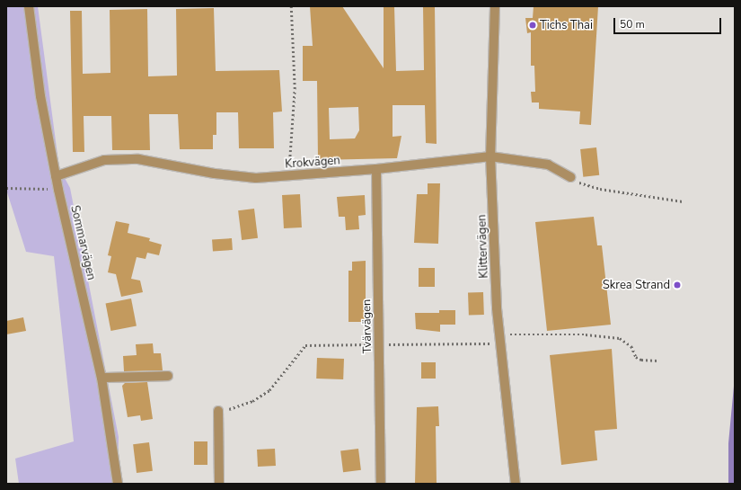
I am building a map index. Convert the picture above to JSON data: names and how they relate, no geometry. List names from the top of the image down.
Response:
{
  "streets": {
    "street": [
      "Krokvägen",
      "Sommarvägen",
      "Klittervägen",
      "Tvärvägen"
    ]
  },
  "crossings": [
    ["Krokvägen", "Sommarvägen"],
    ["Krokvägen", "Klittervägen"],
    ["Krokvägen", "Tvärvägen"]
  ],
  "places": ["Tichs Thai", "Skrea Strand"],
  "scale_bar": "50 m"
}
